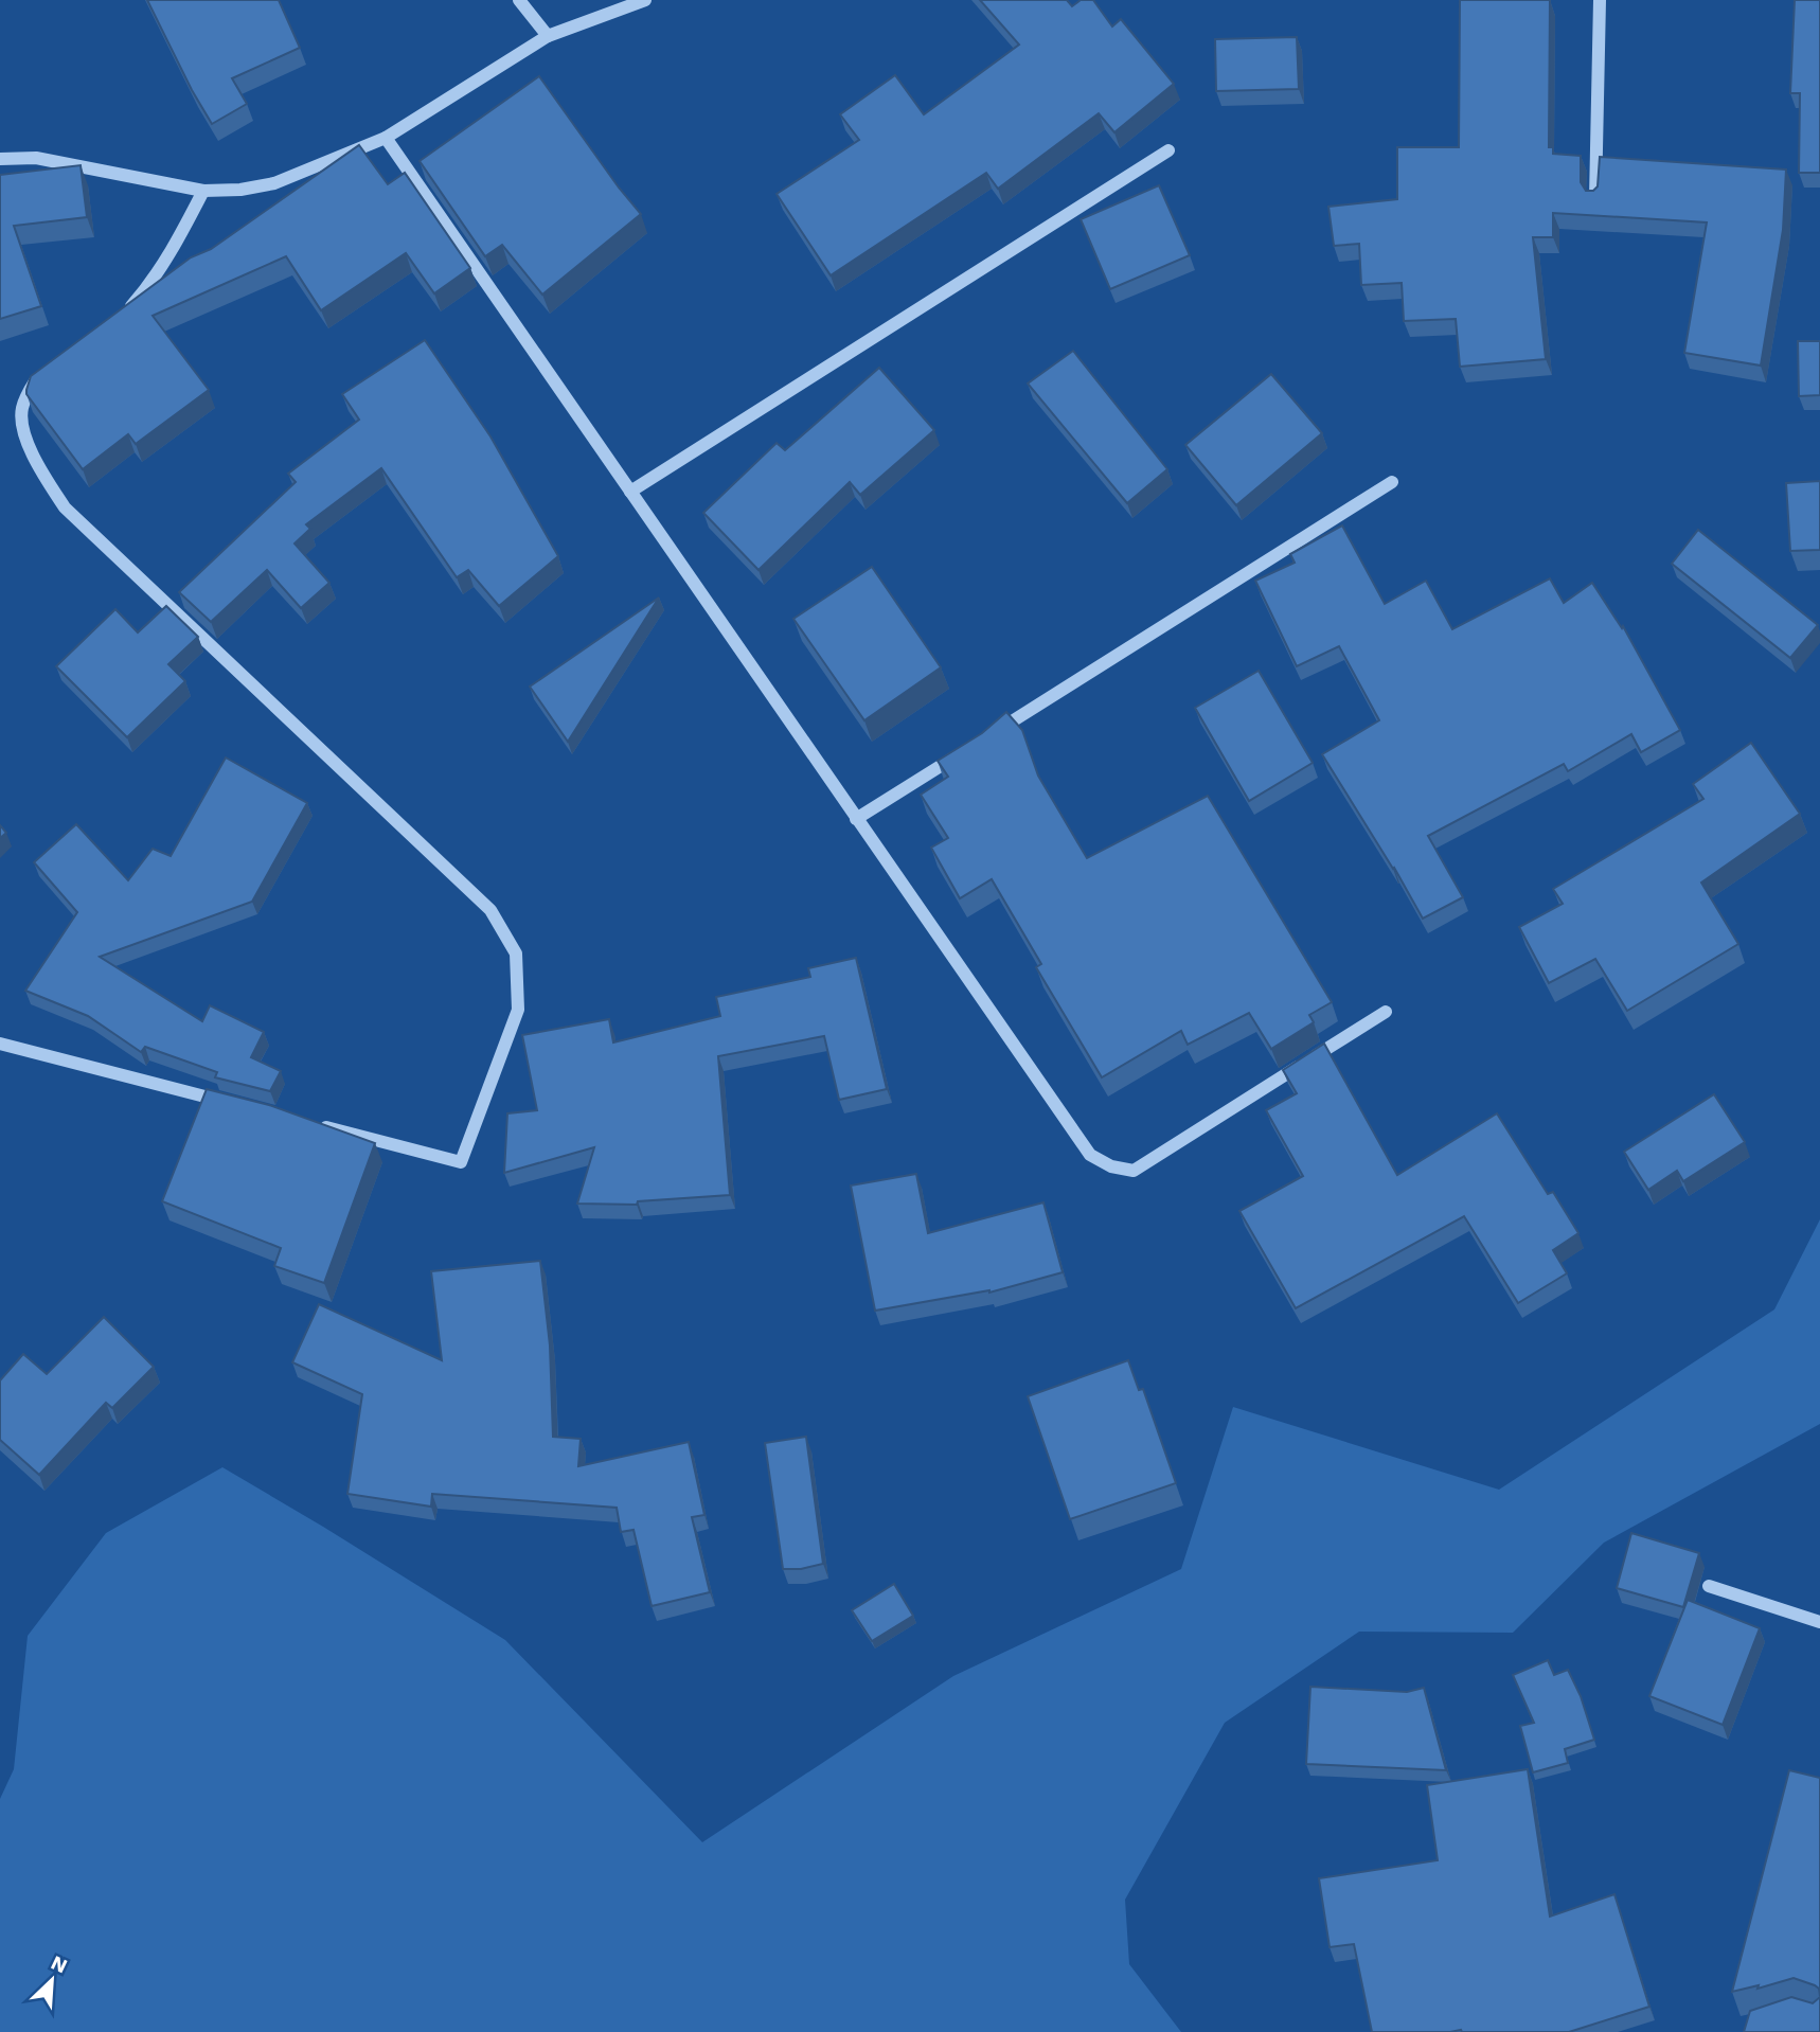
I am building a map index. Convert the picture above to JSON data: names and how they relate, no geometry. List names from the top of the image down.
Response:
{
  "north": "top right"
}
